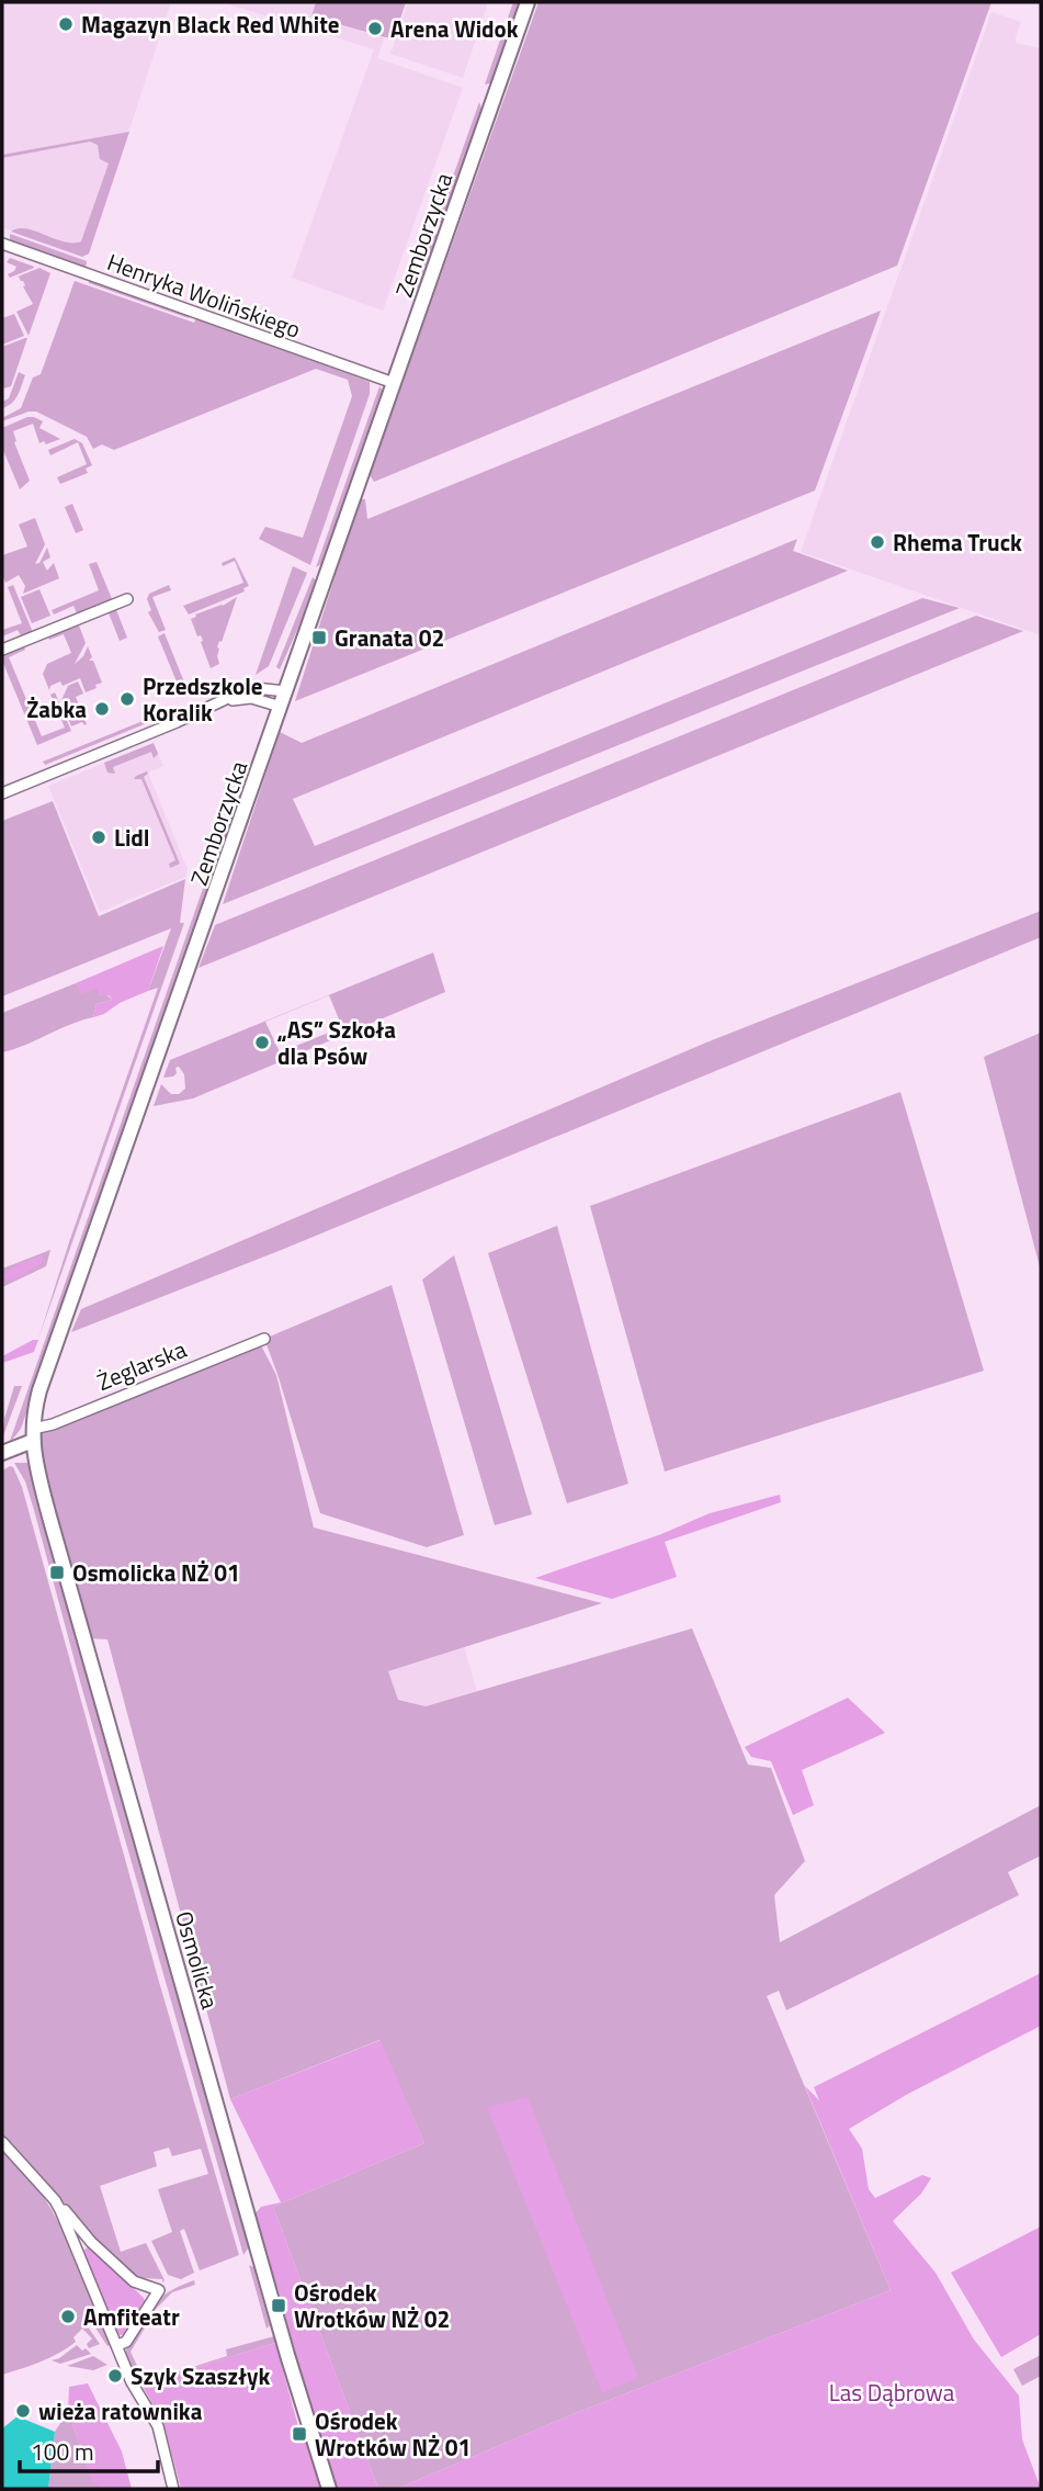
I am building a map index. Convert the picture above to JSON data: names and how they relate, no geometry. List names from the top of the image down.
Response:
{
  "streets": {
    "street": [
      "Zemborzycka",
      "Henryka Wolińskiego",
      "Żeglarska",
      "Osmolicka"
    ]
  },
  "crossings": [
    ["Zemborzycka", "Henryka Wolińskiego"],
    ["Zemborzycka", "Żeglarska"],
    ["Zemborzycka", "Osmolicka"],
    ["Żeglarska", "Osmolicka"]
  ],
  "parks": ["Las Dąbrowa"],
  "places": {
    "other": [
      "Magazyn Black Red White",
      "Arena Widok",
      "Rhema Truck",
      "Przedszkole Koralik",
      "Żabka",
      "Lidl",
      "„AS” Szkoła dla Psów",
      "Amfiteatr",
      "Szyk Szaszłyk",
      "wieża ratownika"
    ],
    "transit": [
      "Granata 02",
      "Osmolicka NŻ 01",
      "Ośrodek Wrotków NŻ 02",
      "Ośrodek Wrotków NŻ 01"
    ]
  },
  "scale_bar": "100 m"
}
